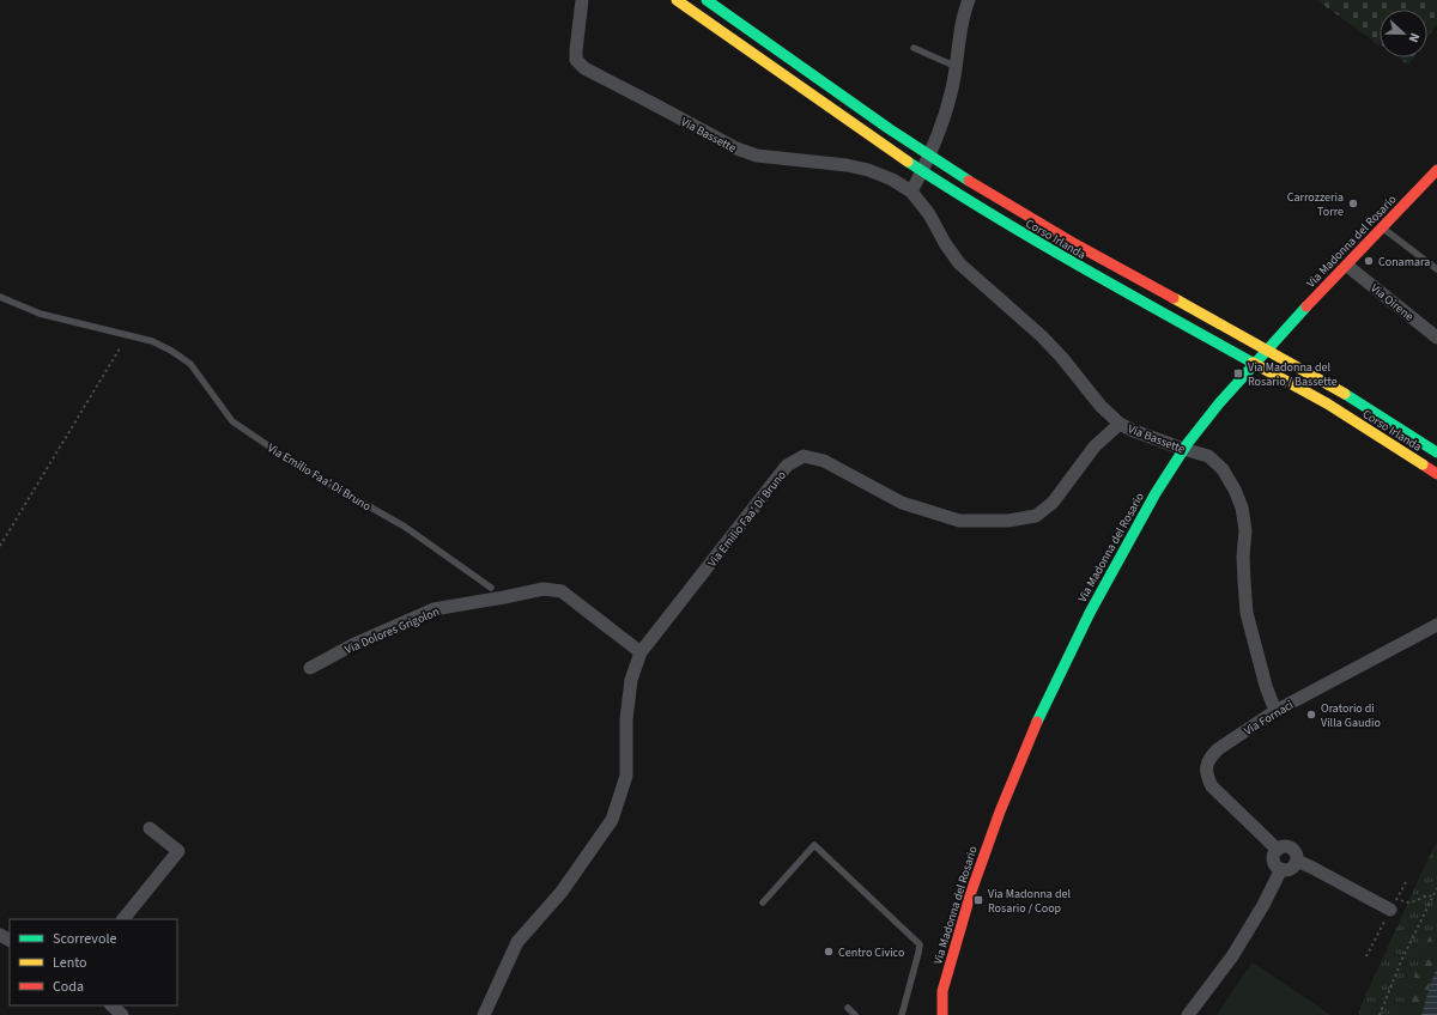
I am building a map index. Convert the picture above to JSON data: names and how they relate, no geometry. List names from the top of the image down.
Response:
{
  "streets": {
    "main road": ["Corso Irlanda", "Via Madonna del Rosario"],
    "street": [
      "Via Bassette",
      "Via Oirene",
      "Via Emilio Faa' Di Bruno",
      "Via Dolores Grigolon",
      "Via Fornaci"
    ]
  },
  "crossings": [
    ["Via Bassette", "Via Madonna del Rosario"],
    ["Via Bassette", "Via Emilio Faa' Di Bruno"],
    ["Via Bassette", "Via Fornaci"],
    ["Via Madonna del Rosario", "Via Oirene"],
    ["Via Emilio Faa' Di Bruno", "Via Dolores Grigolon"]
  ],
  "places": {
    "other": [
      "Carrozzeria Torre",
      "Conamara",
      "Oratorio di Villa Gaudio",
      "Centro Civico"
    ],
    "transit": ["Via Madonna del Rosario / Bassette", "Via Madonna del Rosario / Coop"]
  },
  "legend": ["Scorrevole", "Lento", "Coda"],
  "north": "right"
}
